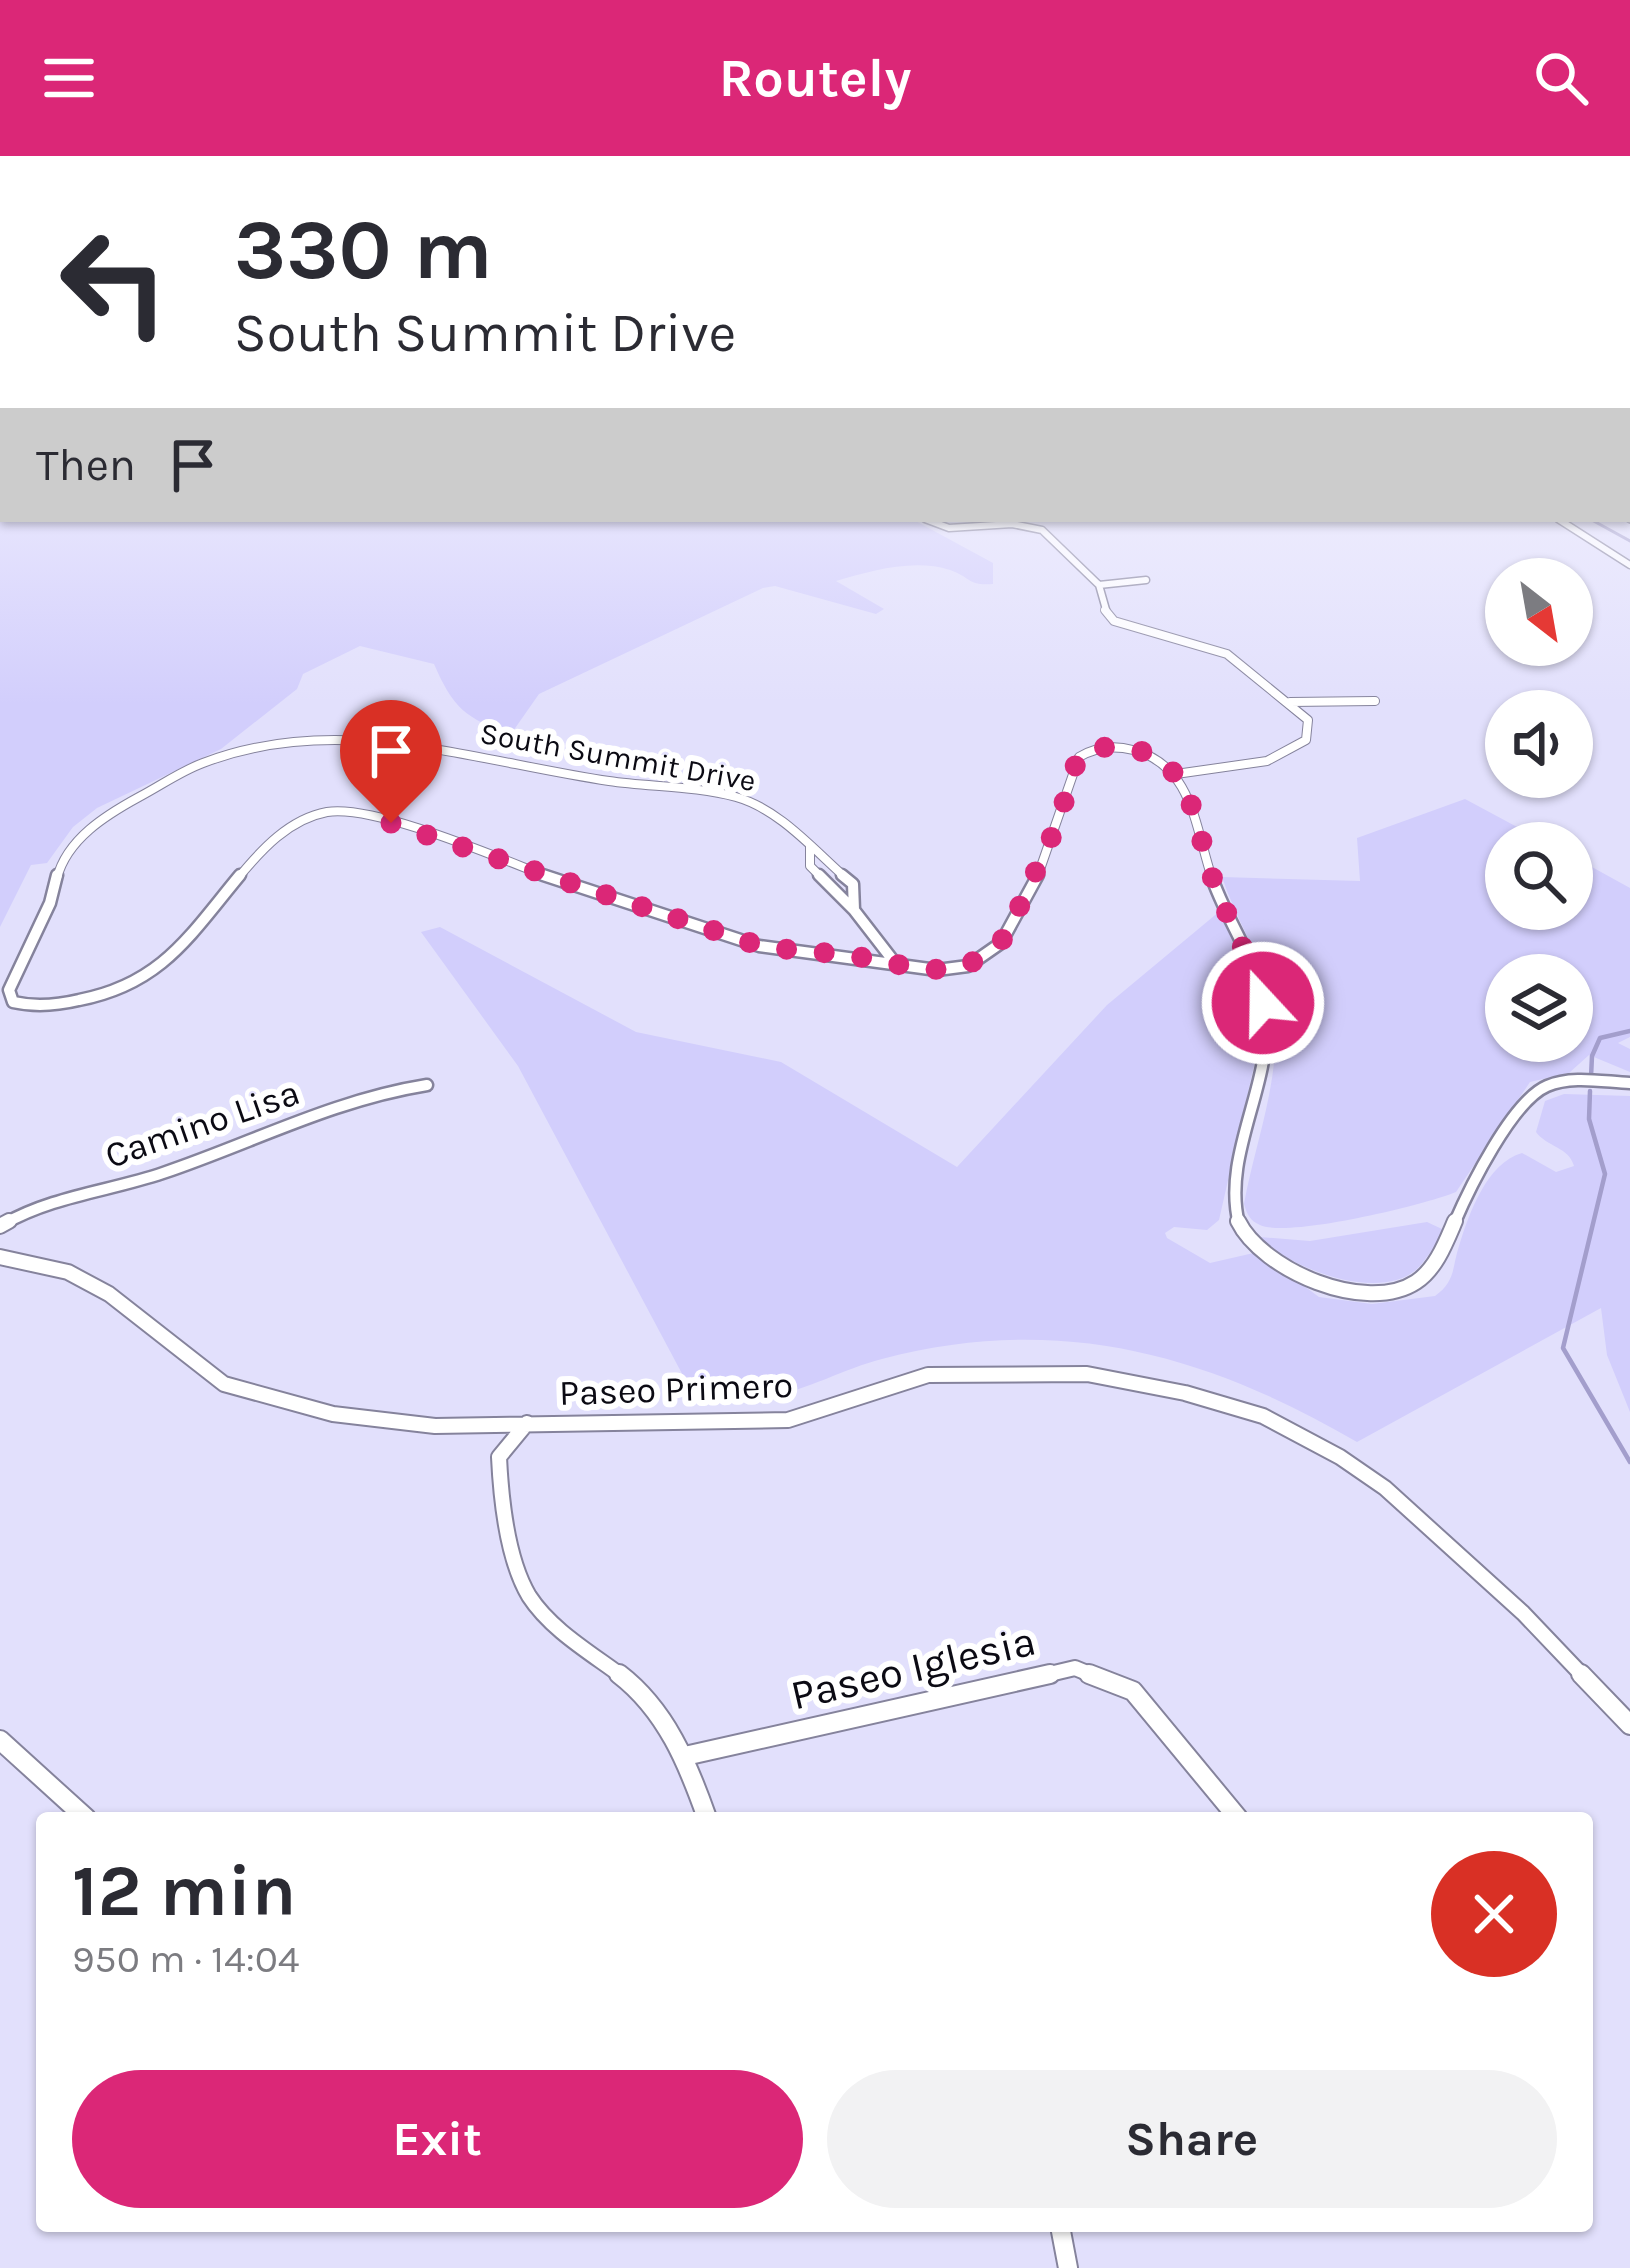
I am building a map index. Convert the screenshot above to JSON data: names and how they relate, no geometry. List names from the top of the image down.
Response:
{
  "streets": {
    "street": [
      "South Summit Drive",
      "Camino Lisa",
      "Paseo Primero",
      "Paseo Iglesia"
    ]
  },
  "north": "bottom right",
  "page": {
    "header": "Routely",
    "turn": ["330 m", "South Summit Drive"],
    "then": "Then",
    "heading": ["12 min", "950 m · 14:04"],
    "buttons": ["Exit", "Share"]
  }
}
